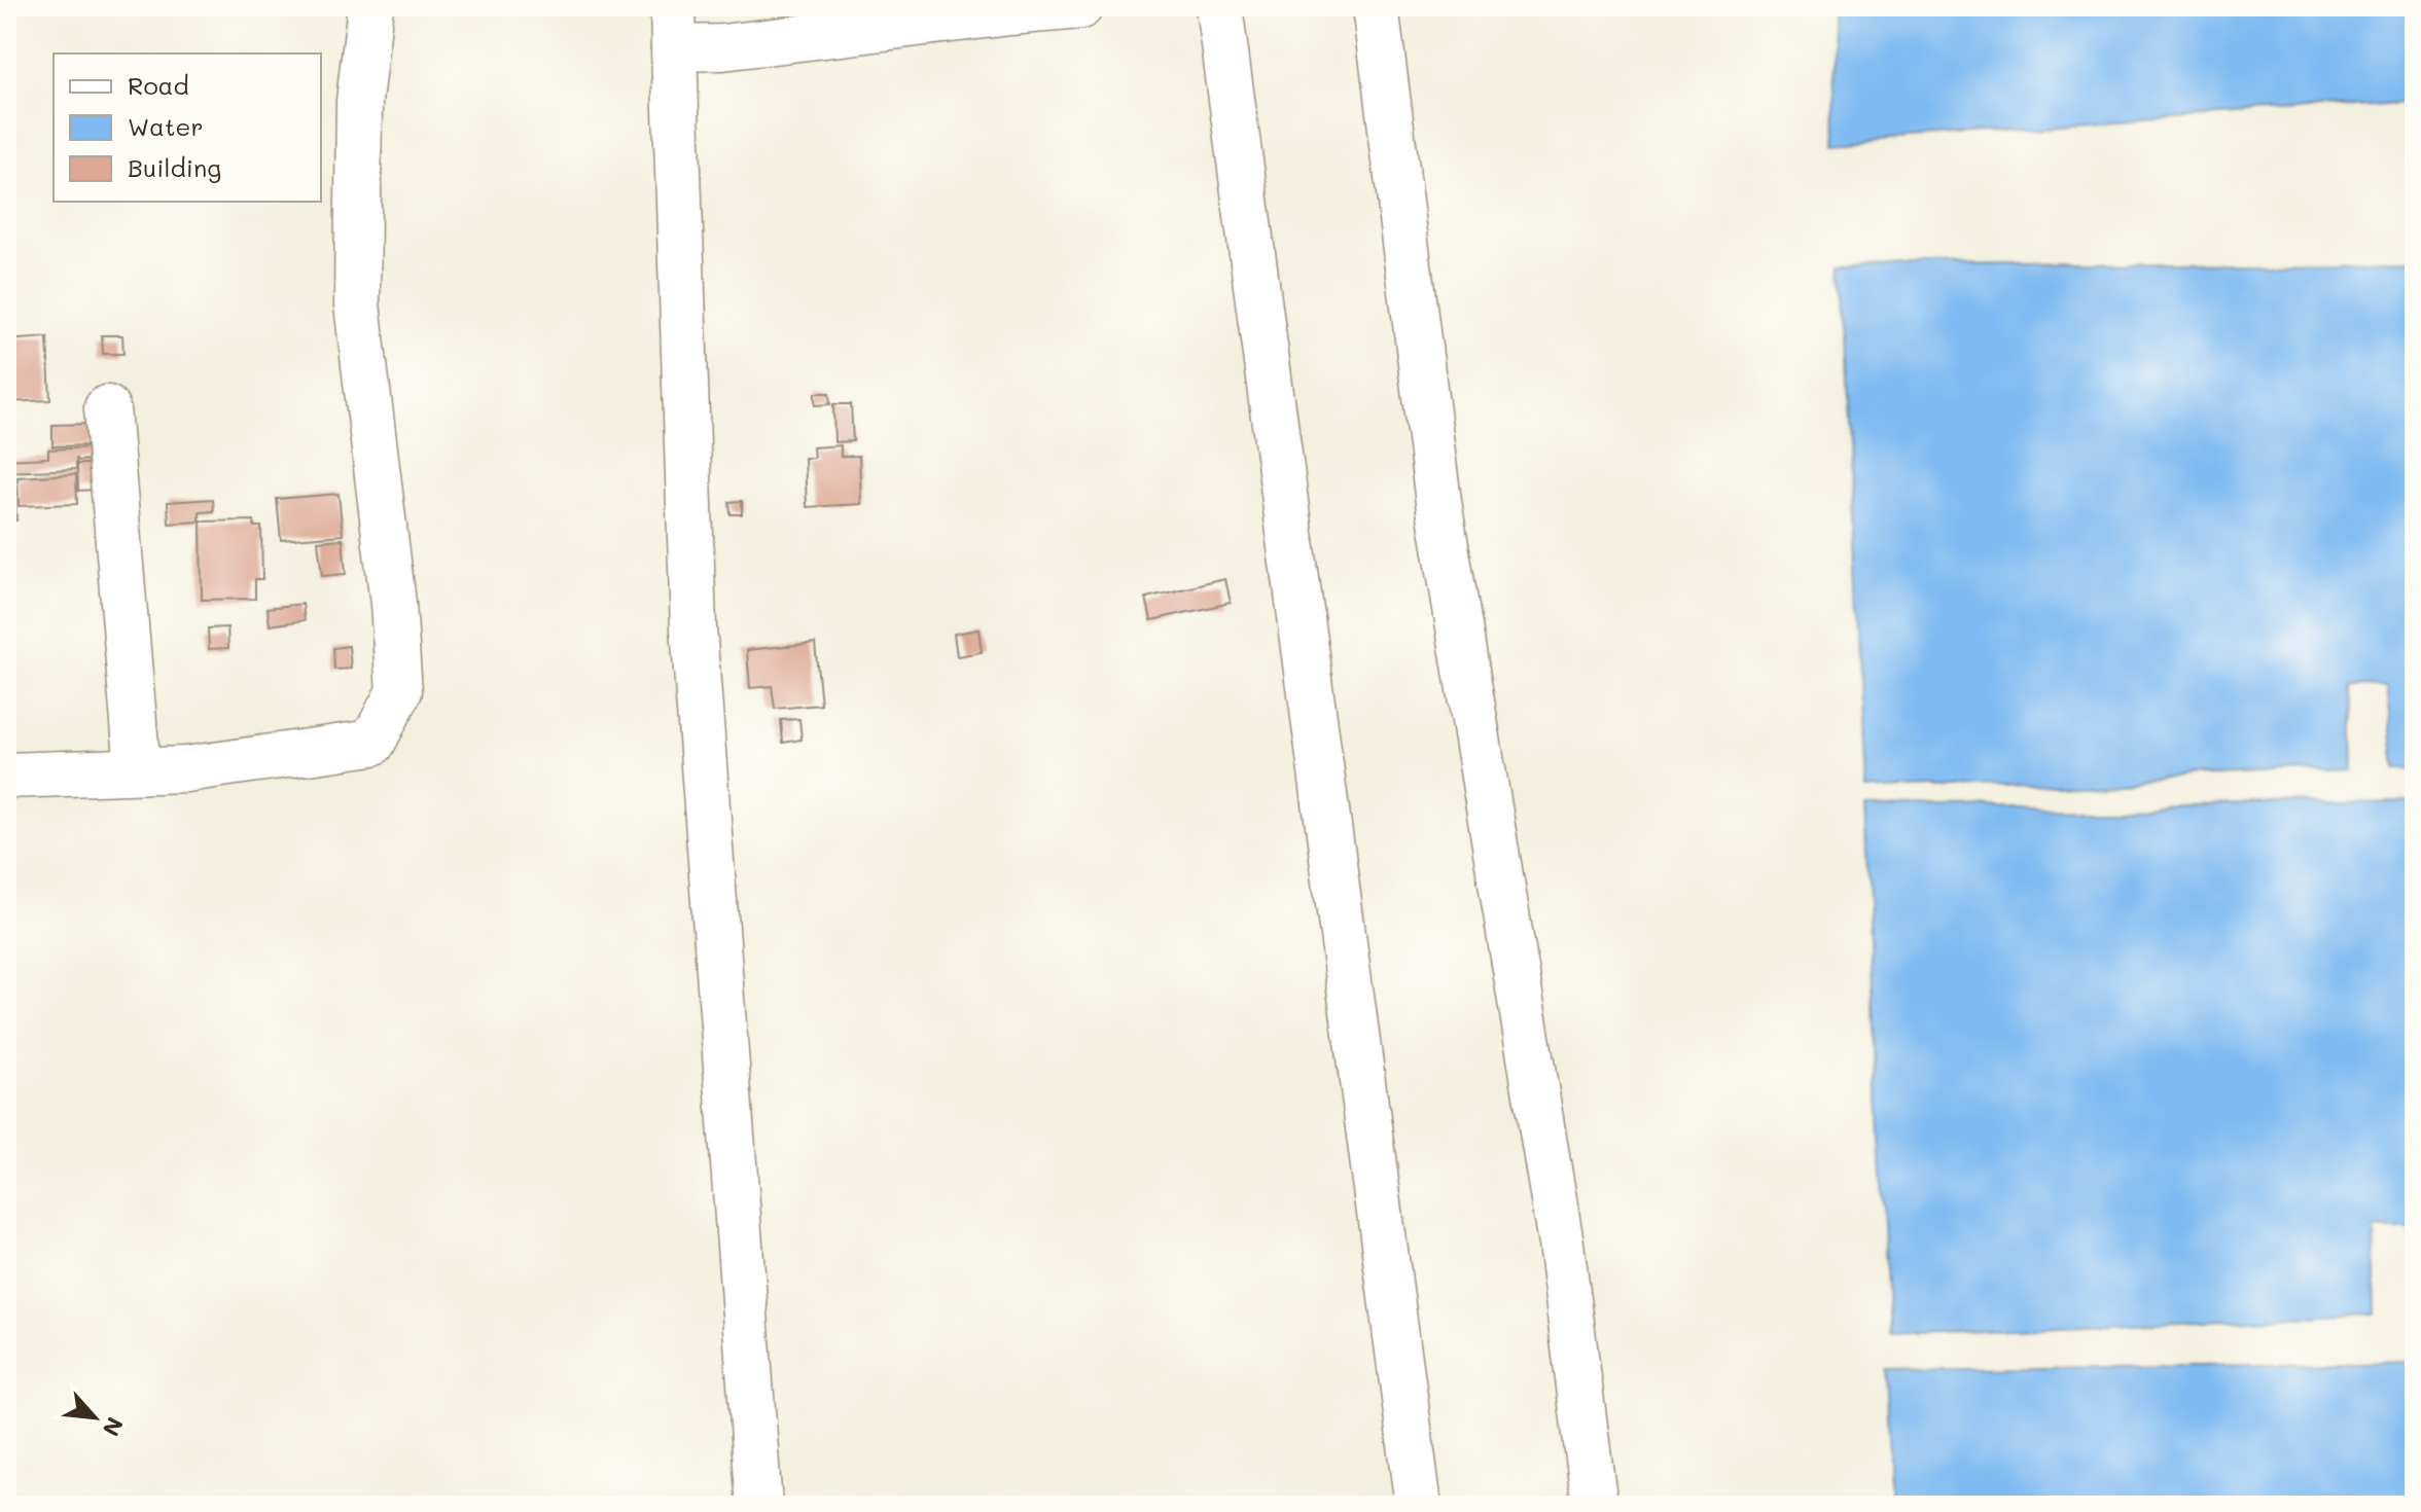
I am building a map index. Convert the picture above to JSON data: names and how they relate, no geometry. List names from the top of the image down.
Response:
{
  "legend": ["Road", "Water", "Building"],
  "north": "bottom right"
}
